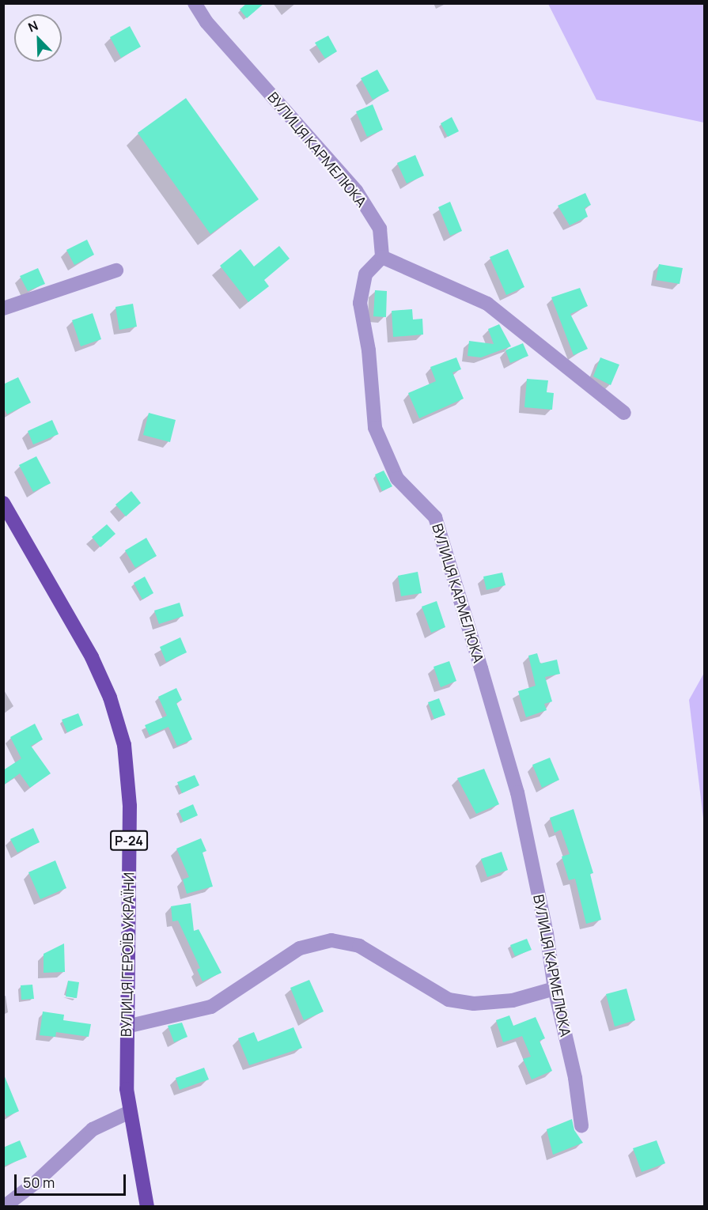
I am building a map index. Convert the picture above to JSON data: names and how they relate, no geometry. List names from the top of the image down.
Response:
{
  "streets": {
    "main road": ["Р-24", "ВУЛИЦЯ ГЕРОЇВ УКРАЇНИ"],
    "street": ["ВУЛИЦЯ КАРМЕЛЮКА"]
  },
  "scale_bar": "50 m",
  "north": "top left"
}
